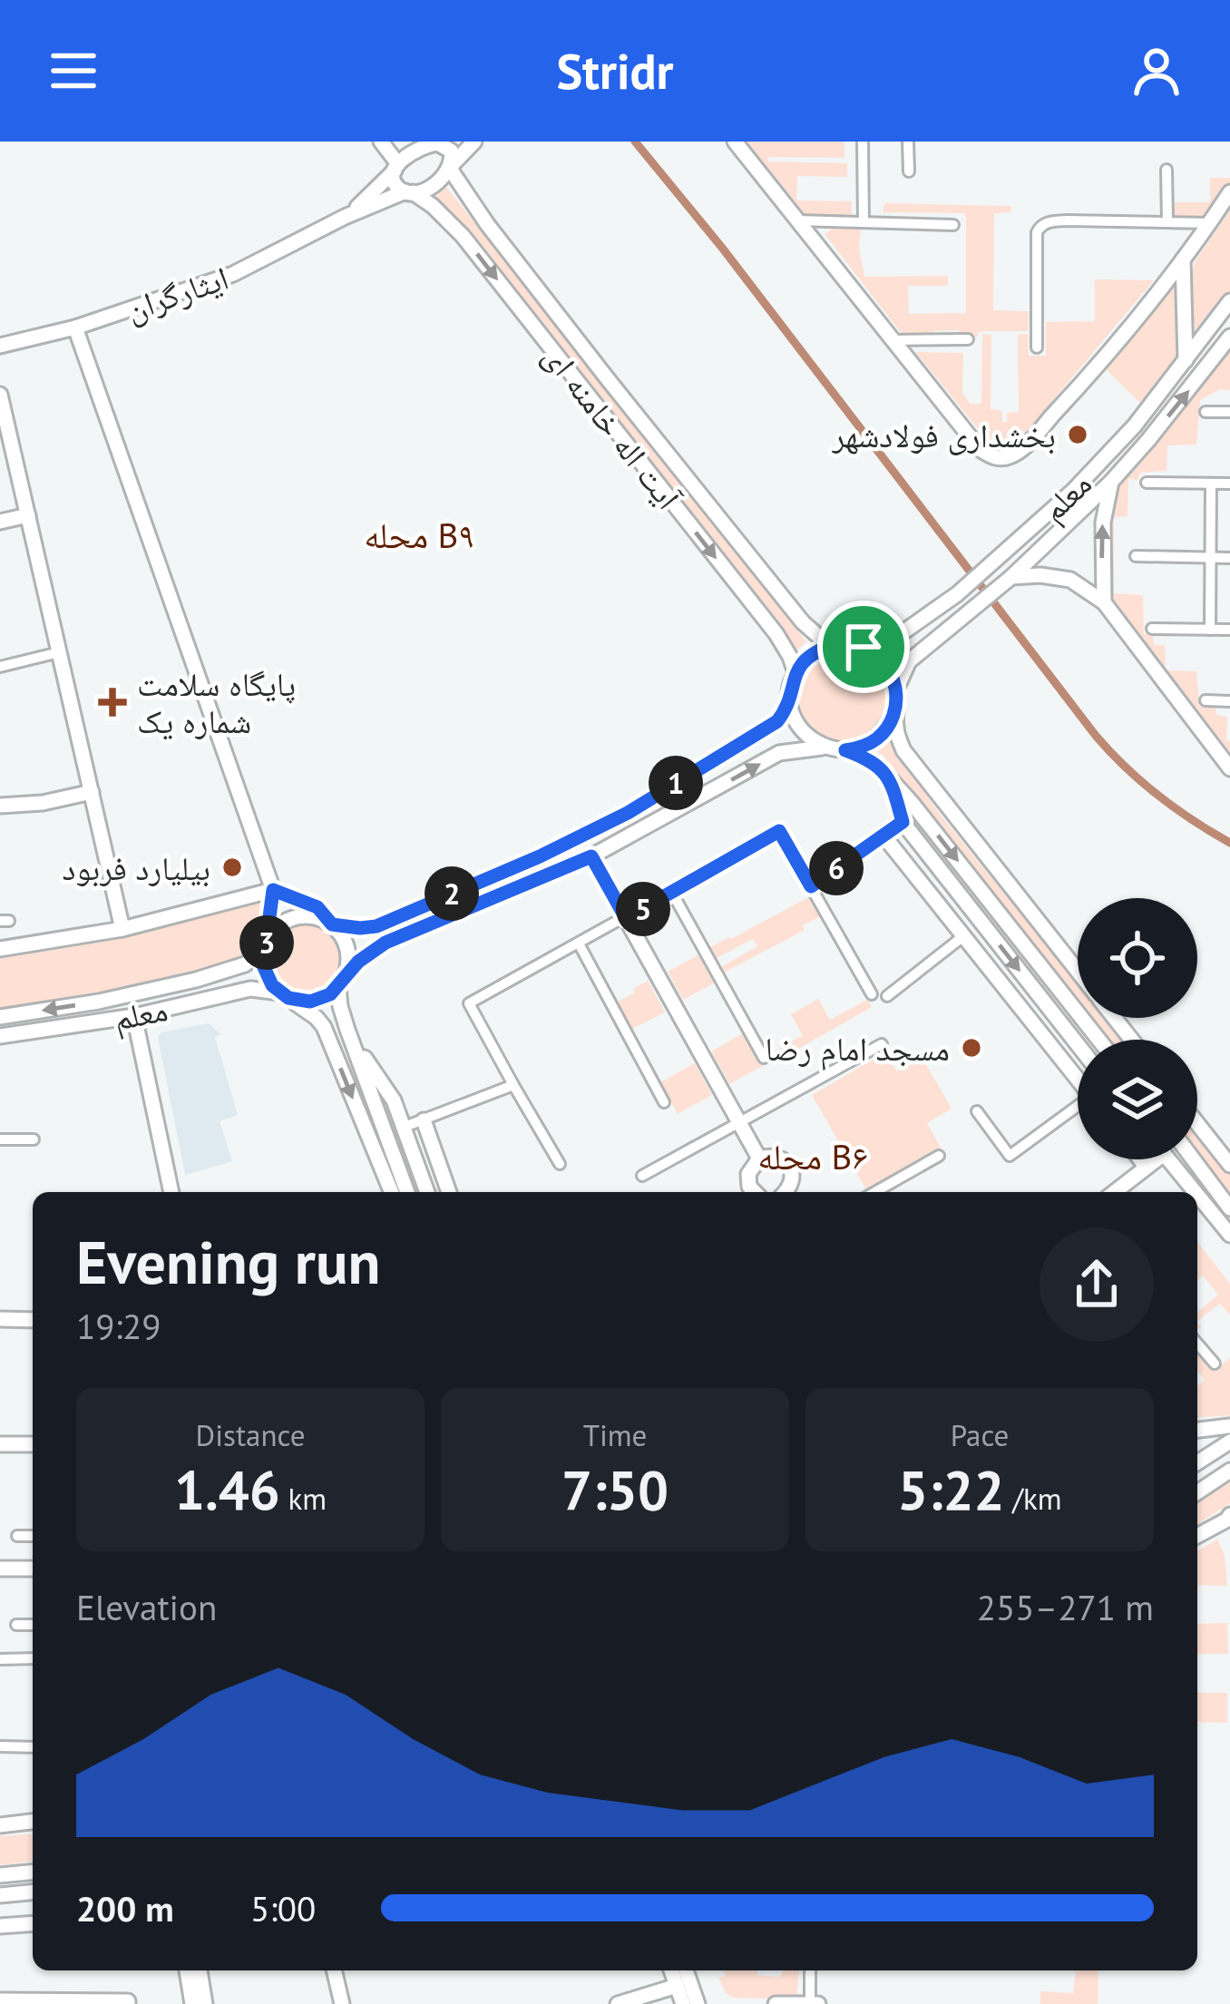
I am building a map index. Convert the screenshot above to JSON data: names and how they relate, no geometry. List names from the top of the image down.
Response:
{
  "streets": {
    "main road": ["ایثارگران", "آیت اله خامنه ای", "معلم"]
  },
  "crossings": [
    ["ایثارگران", "آیت اله خامنه ای"],
    ["آیت اله خامنه ای", "معلم"]
  ],
  "districts": ["محله B۹", "محله B۶"],
  "places": {
    "other": ["بخشداری فولادشهر", "بیلیارد فربود", "مسجد امام رضا"],
    "health": ["پایگاه سلامت شماره یک"]
  },
  "page": {
    "header": "Stridr",
    "pins": [
      "1",
      "6",
      "2",
      "5",
      "3"
    ],
    "heading": ["Evening run", "19:29"],
    "stats": [
      ["Distance", "1.46 km"],
      ["Time", "7:50"],
      ["Pace", "5:22 /km"]
    ],
    "chart": ["Elevation", "255–271 m"],
    "list": [
      {
        "name": "200 m",
        "note": "5:00"
      }
    ]
  }
}
